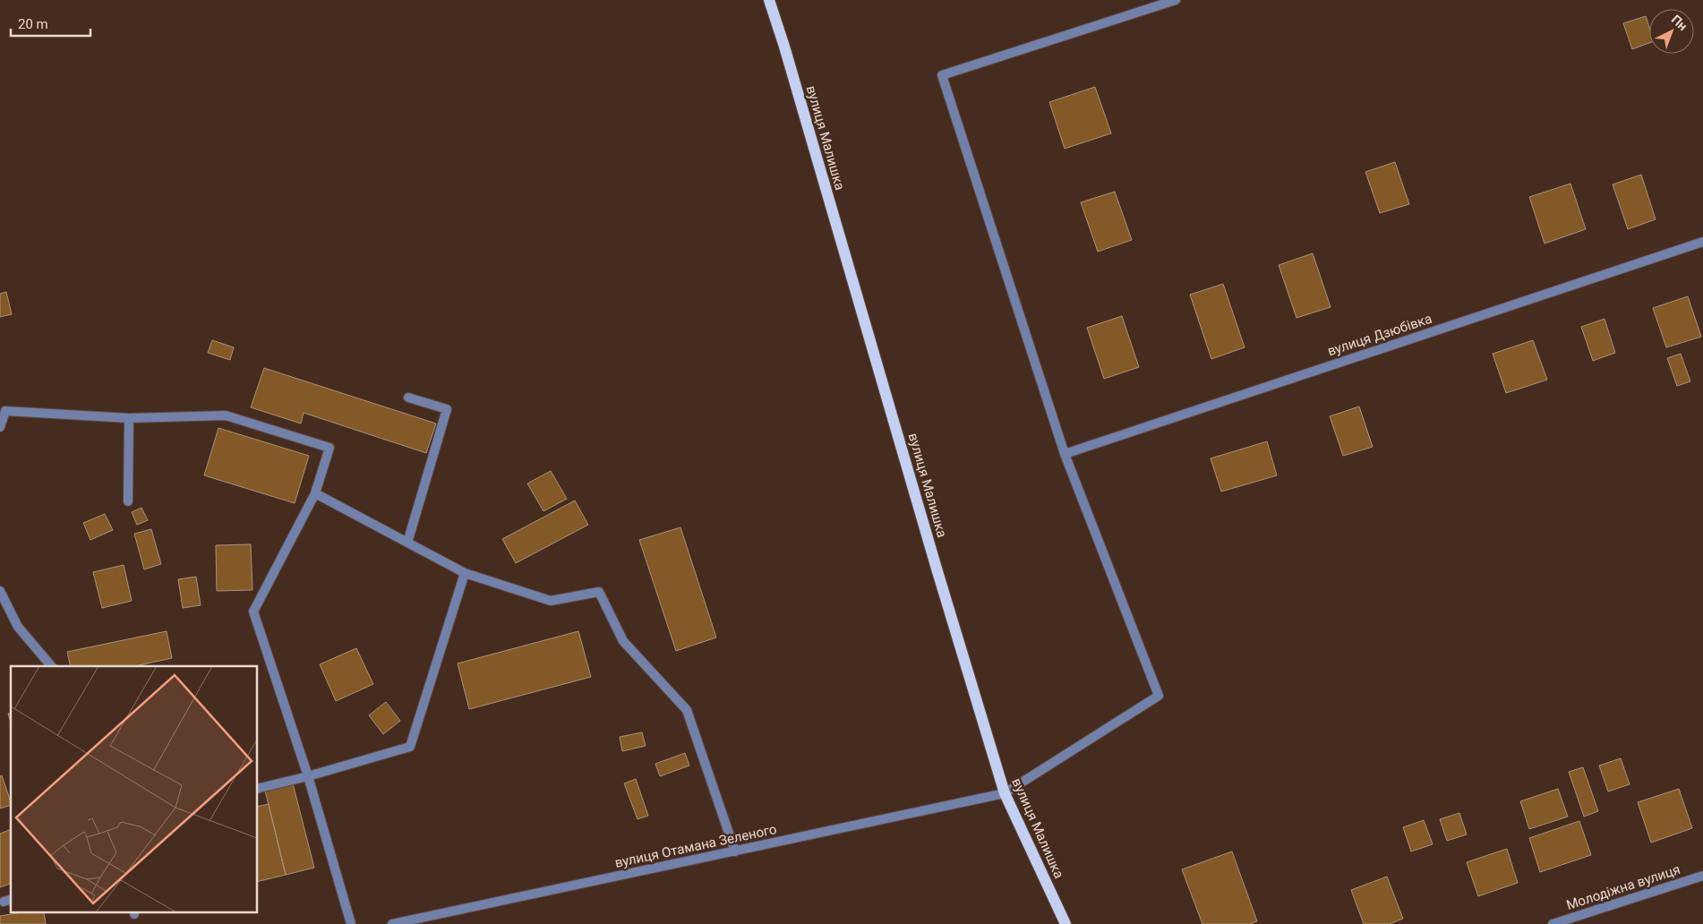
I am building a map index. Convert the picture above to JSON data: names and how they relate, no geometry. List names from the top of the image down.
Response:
{
  "streets": {
    "main road": ["вулиця Малишка"],
    "street": ["вулиця Дзюбівка", "вулиця Отамана Зеленого", "Молодіжна вулиця"]
  },
  "crossings": [
    ["вулиця Малишка", "вулиця Отамана Зеленого"]
  ],
  "scale_bar": "20 m",
  "north": "top right"
}
